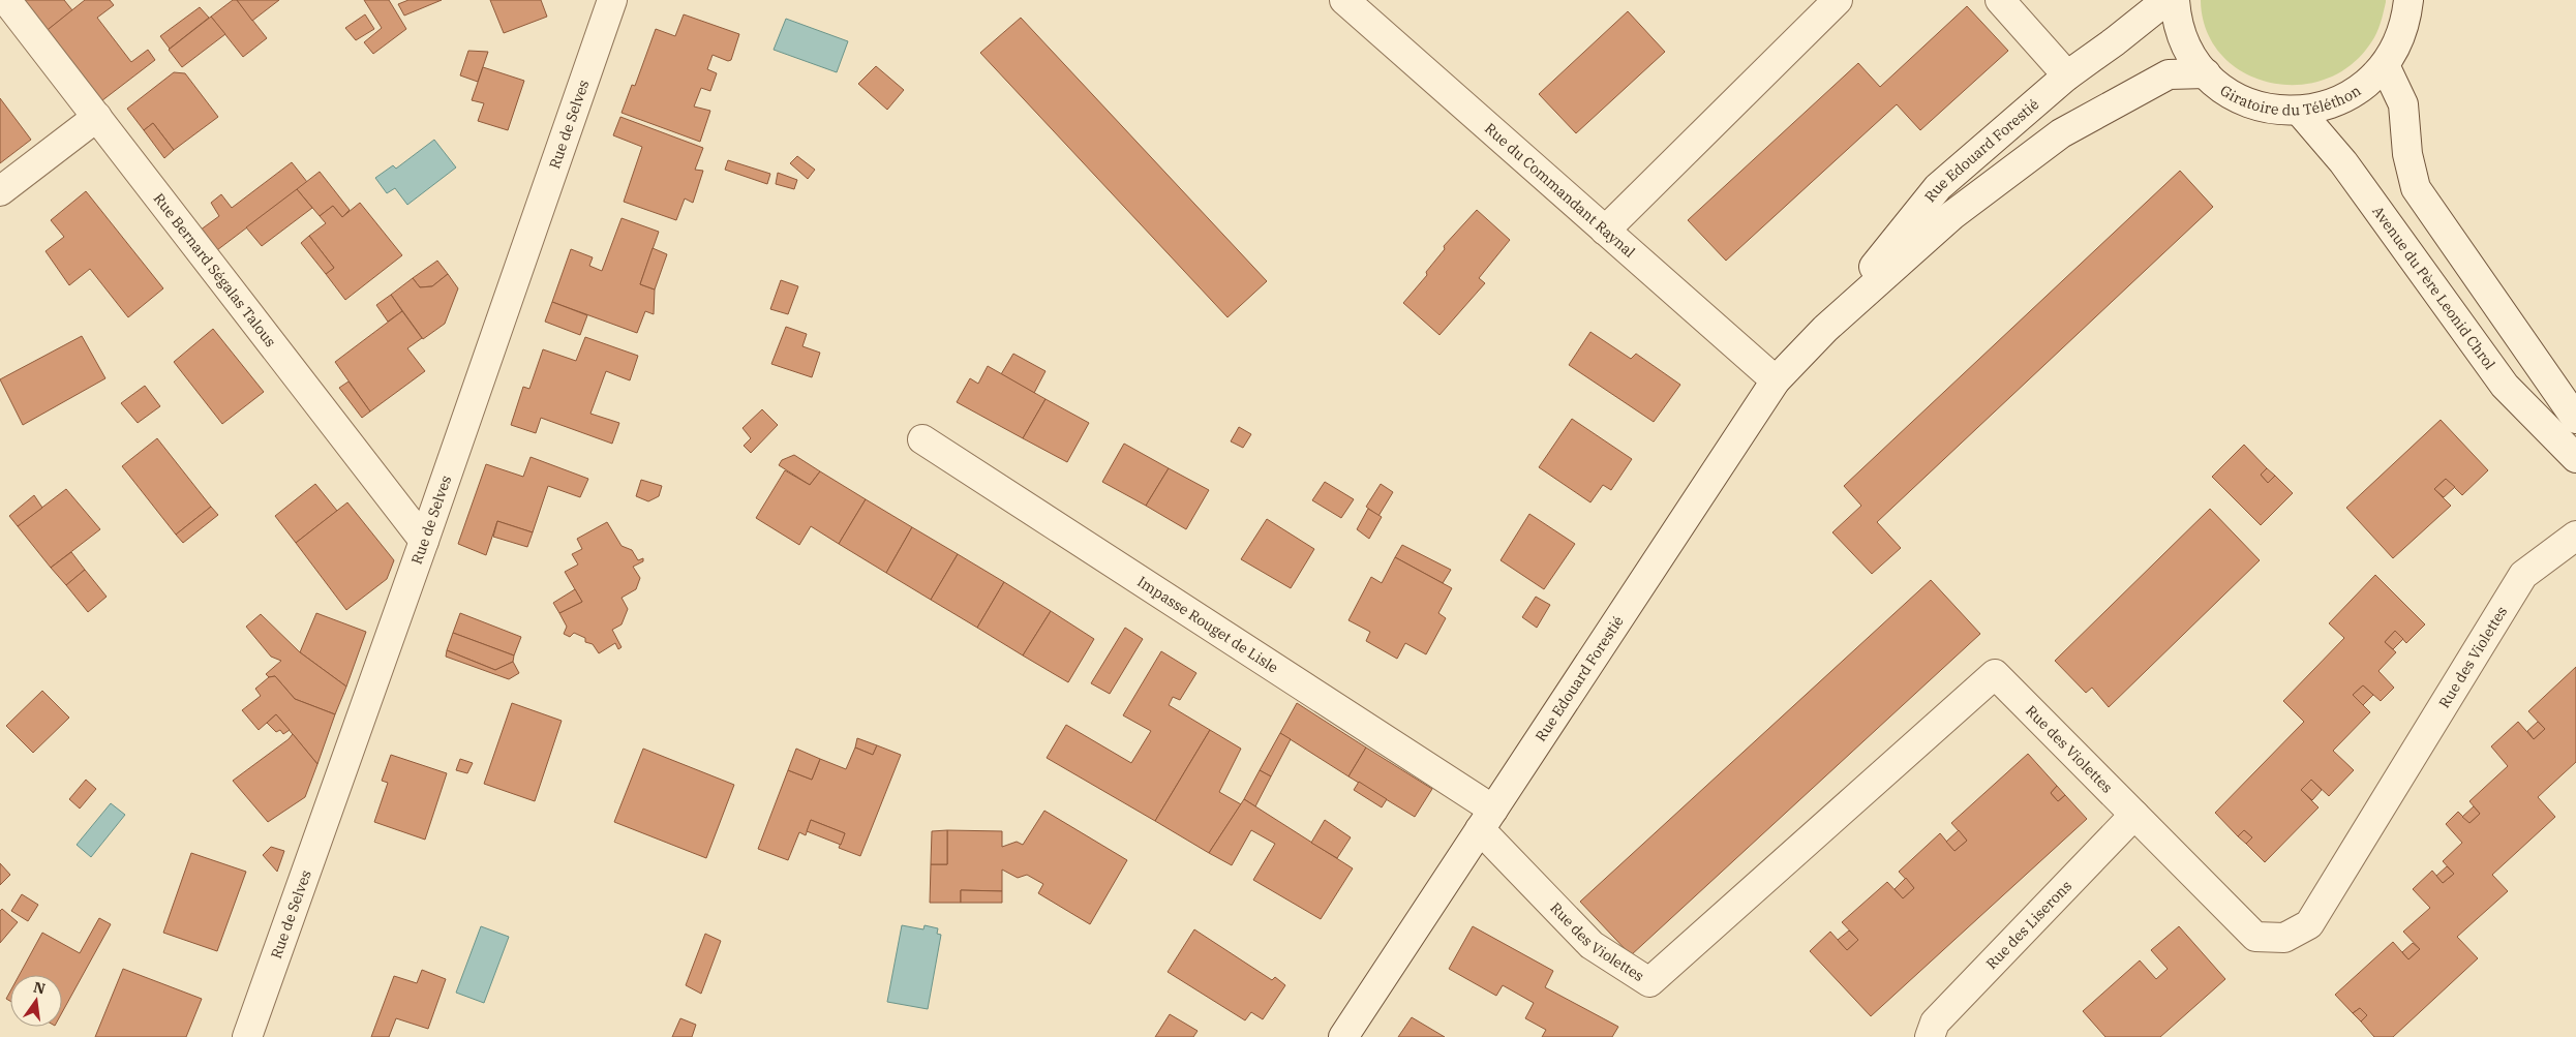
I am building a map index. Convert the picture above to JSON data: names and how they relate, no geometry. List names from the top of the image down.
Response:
{
  "streets": {
    "street": [
      "Giratoire du Téléthon",
      "Rue de Selves",
      "Rue Edouard Forestié",
      "Rue du Commandant Raynal",
      "Rue Bernard Ségalas Talous",
      "Avenue du Père Leonid Chrol",
      "Impasse Rouget de Lisle",
      "Rue des Violettes",
      "Rue des Liserons"
    ]
  },
  "crossings": [
    ["Giratoire du Téléthon", "Rue Edouard Forestié"],
    ["Giratoire du Téléthon", "Avenue du Père Leonid Chrol"],
    ["Rue de Selves", "Rue Bernard Ségalas Talous"],
    ["Rue Edouard Forestié", "Rue du Commandant Raynal"],
    ["Rue Edouard Forestié", "Impasse Rouget de Lisle"],
    ["Rue Edouard Forestié", "Rue des Violettes"],
    ["Impasse Rouget de Lisle", "Rue des Violettes"],
    ["Rue des Violettes", "Rue des Liserons"]
  ],
  "north": "top"
}
